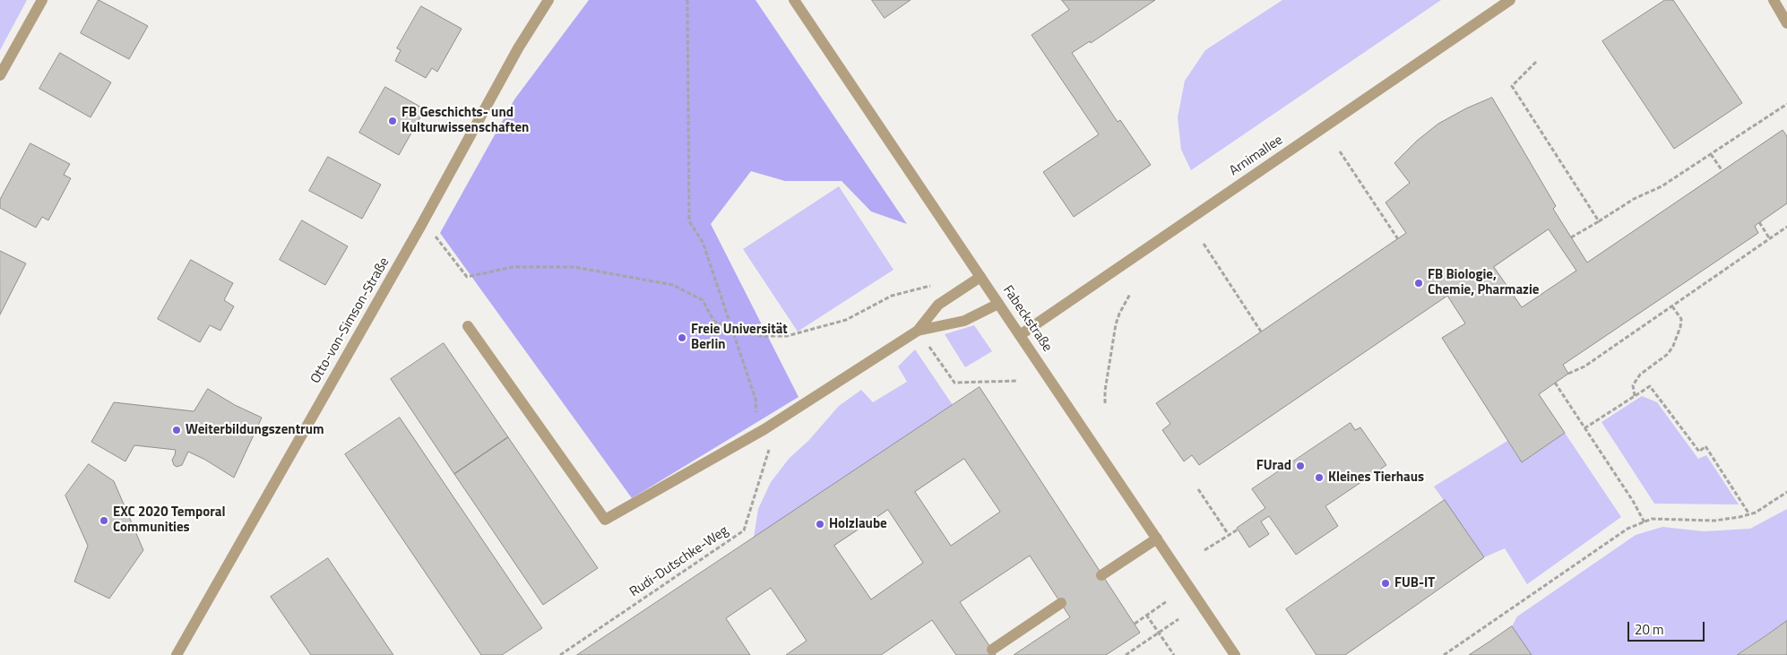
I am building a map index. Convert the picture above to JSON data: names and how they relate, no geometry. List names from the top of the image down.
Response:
{
  "streets": {
    "street": ["Arnimallee", "Fabeckstraße", "Otto-von-Simson-Straße"],
    "path": ["Rudi-Dutschke-Weg"]
  },
  "crossings": [
    ["Arnimallee", "Fabeckstraße"]
  ],
  "places": [
    "FB Geschichts- und Kulturwissenschaften",
    "FB Biologie, Chemie, Pharmazie",
    "Freie Universität Berlin",
    "Weiterbildungszentrum",
    "FUrad",
    "Kleines Tierhaus",
    "EXC 2020 Temporal Communities",
    "Holzlaube",
    "FUB-IT"
  ],
  "scale_bar": "20 m"
}
